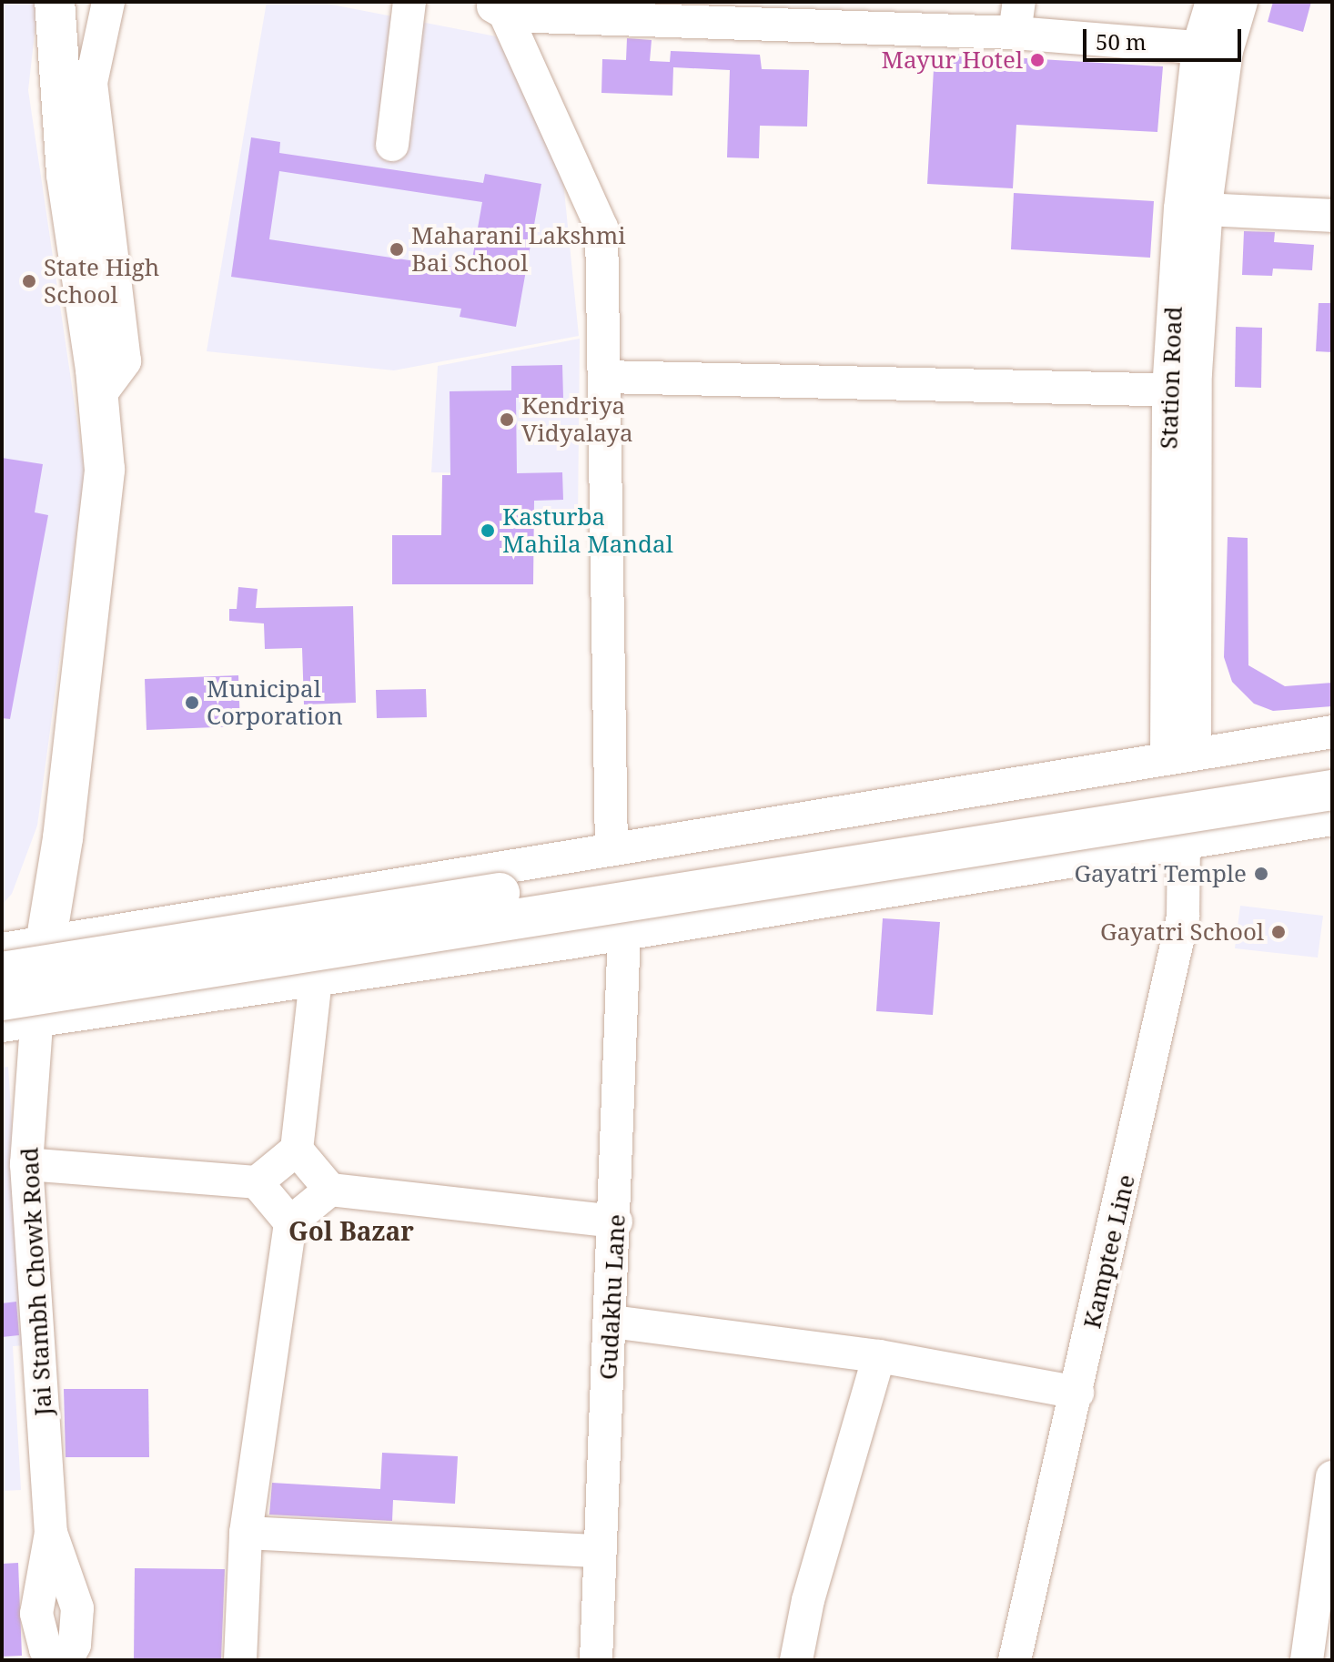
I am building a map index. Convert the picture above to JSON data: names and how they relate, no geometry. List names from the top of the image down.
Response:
{
  "streets": {
    "street": [
      "Station Road",
      "Kamptee Line",
      "Jai Stambh Chowk Road",
      "Gudakhu Lane"
    ]
  },
  "districts": ["Gol Bazar"],
  "places": [
    "Mayur Hotel",
    "Maharani Lakshmi Bai School",
    "State High School",
    "Kendriya Vidyalaya",
    "Kasturba Mahila Mandal",
    "Municipal Corporation",
    "Gayatri Temple",
    "Gayatri School"
  ],
  "scale_bar": "50 m"
}
